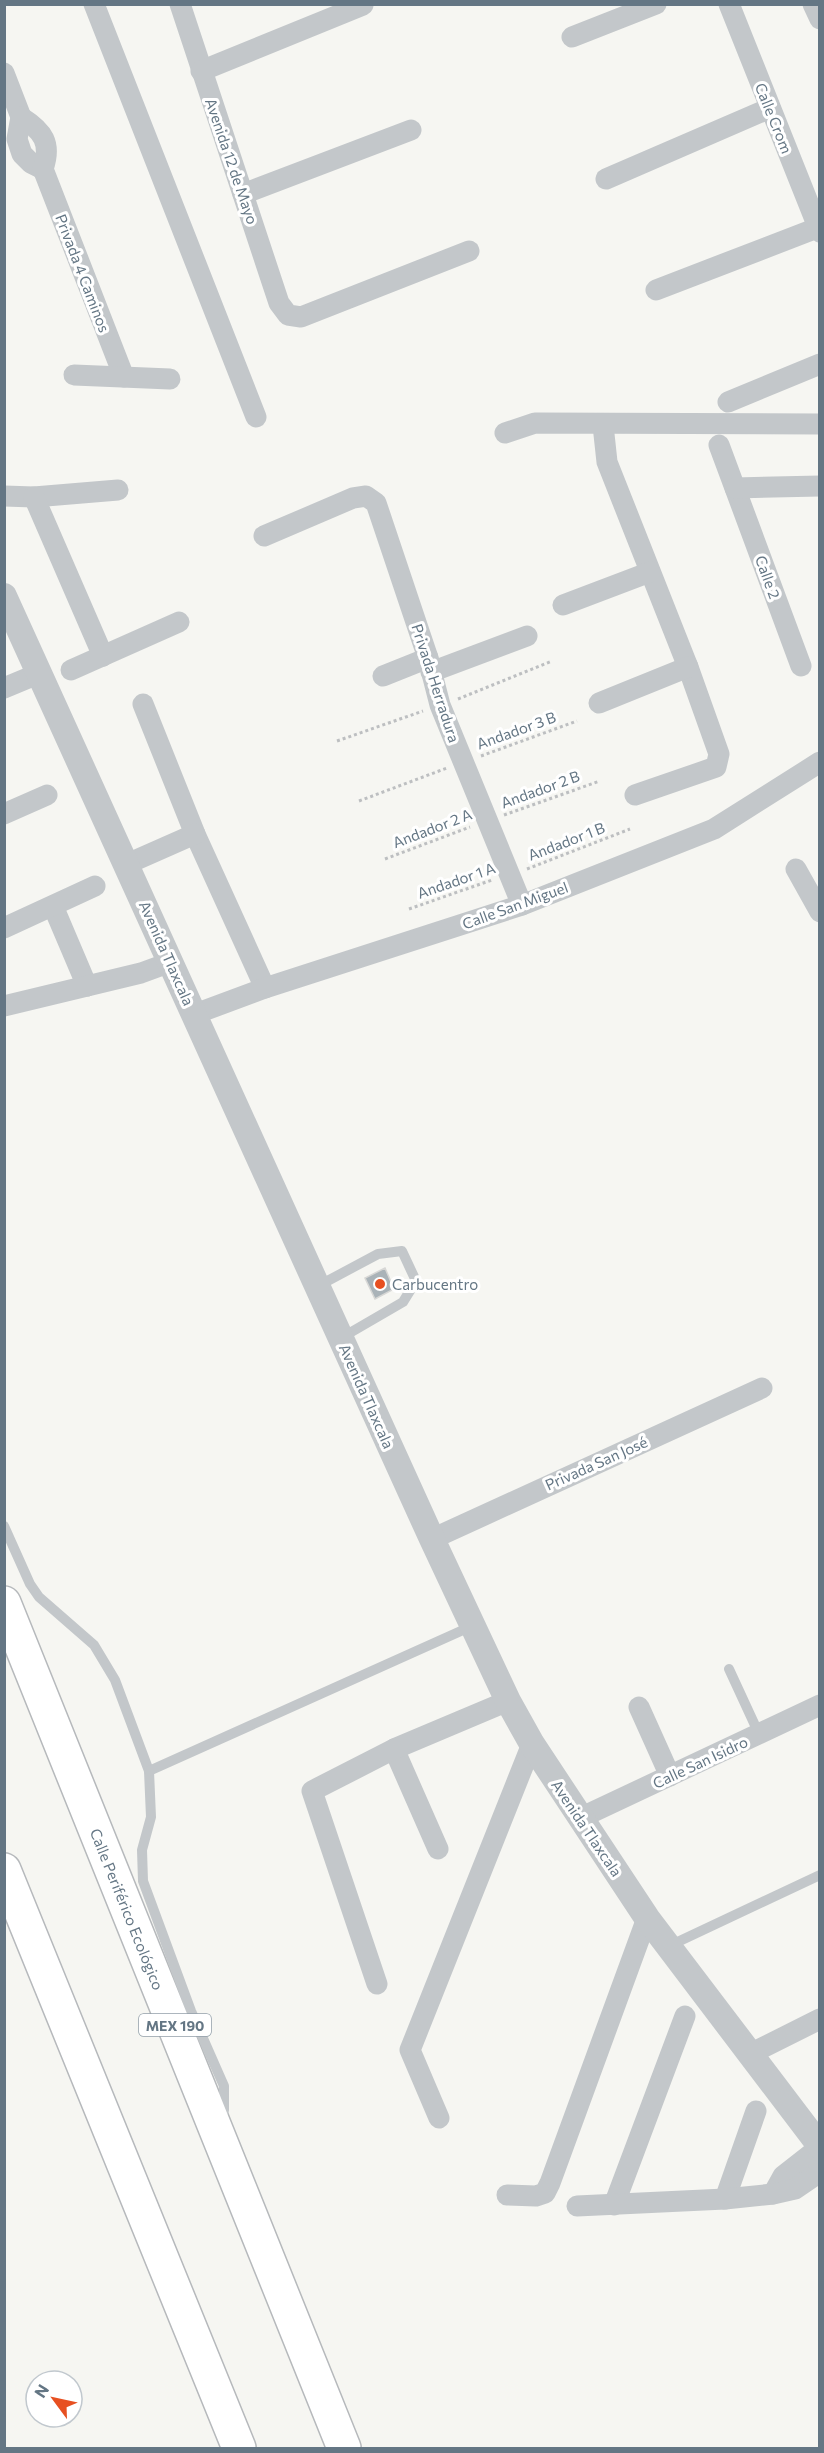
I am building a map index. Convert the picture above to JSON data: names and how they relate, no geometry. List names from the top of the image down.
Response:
{
  "streets": {
    "highway": ["Calle Periférico Ecológico", "MEX 190"],
    "street": [
      "Calle Crom",
      "Avenida 12 de Mayo",
      "Privada 4 Caminos",
      "Calle 2",
      "Privada Herradura",
      "Calle San Miguel",
      "Avenida Tlaxcala",
      "Privada San José",
      "Calle San Isidro"
    ],
    "path": [
      "Andador 3 B",
      "Andador 2 B",
      "Andador 2 A",
      "Andador 1 B",
      "Andador 1 A"
    ]
  },
  "crossings": [
    ["Privada Herradura", "Andador 3 B"],
    ["Privada Herradura", "Andador 2 B"],
    ["Privada Herradura", "Andador 2 A"],
    ["Privada Herradura", "Andador 1 B"],
    ["Privada Herradura", "Andador 1 A"],
    ["Privada Herradura", "Calle San Miguel"],
    ["Andador 2 B", "Andador 2 A"],
    ["Andador 1 B", "Andador 1 A"],
    ["Calle San Miguel", "Avenida Tlaxcala"],
    ["Avenida Tlaxcala", "Privada San José"],
    ["Avenida Tlaxcala", "Calle San Isidro"]
  ],
  "places": ["Carbucentro"],
  "north": "top left"
}
